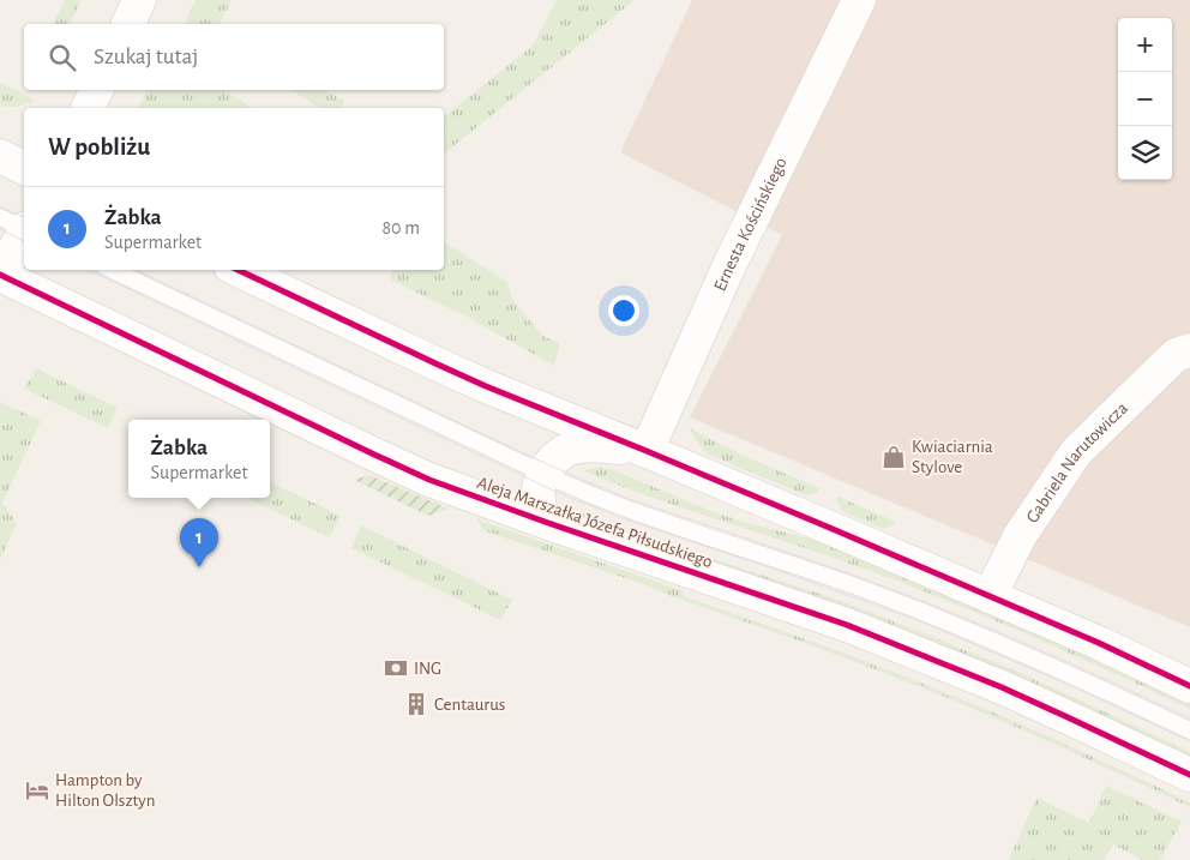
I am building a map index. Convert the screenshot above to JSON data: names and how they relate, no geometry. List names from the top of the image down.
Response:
{
  "streets": {
    "street": ["Ernesta Kościńskiego", "Gabriela Narutowicza", "Aleja Marszałka Józefa Piłsudskiego"]
  },
  "places": {
    "shop": ["Kwiaciarnia Stylove"],
    "bank": ["ING"],
    "building": ["Centaurus"],
    "hotel": ["Hampton by Hilton Olsztyn"]
  },
  "page": {
    "map_buttons": ["+", "−"],
    "search": "Szukaj tutaj",
    "heading": "W pobliżu",
    "list": [
      {
        "mark": "1",
        "name": "Żabka",
        "note": "Supermarket",
        "value": "80 m"
      }
    ],
    "popup": ["Żabka", "Supermarket"],
    "pins": "1"
  }
}
